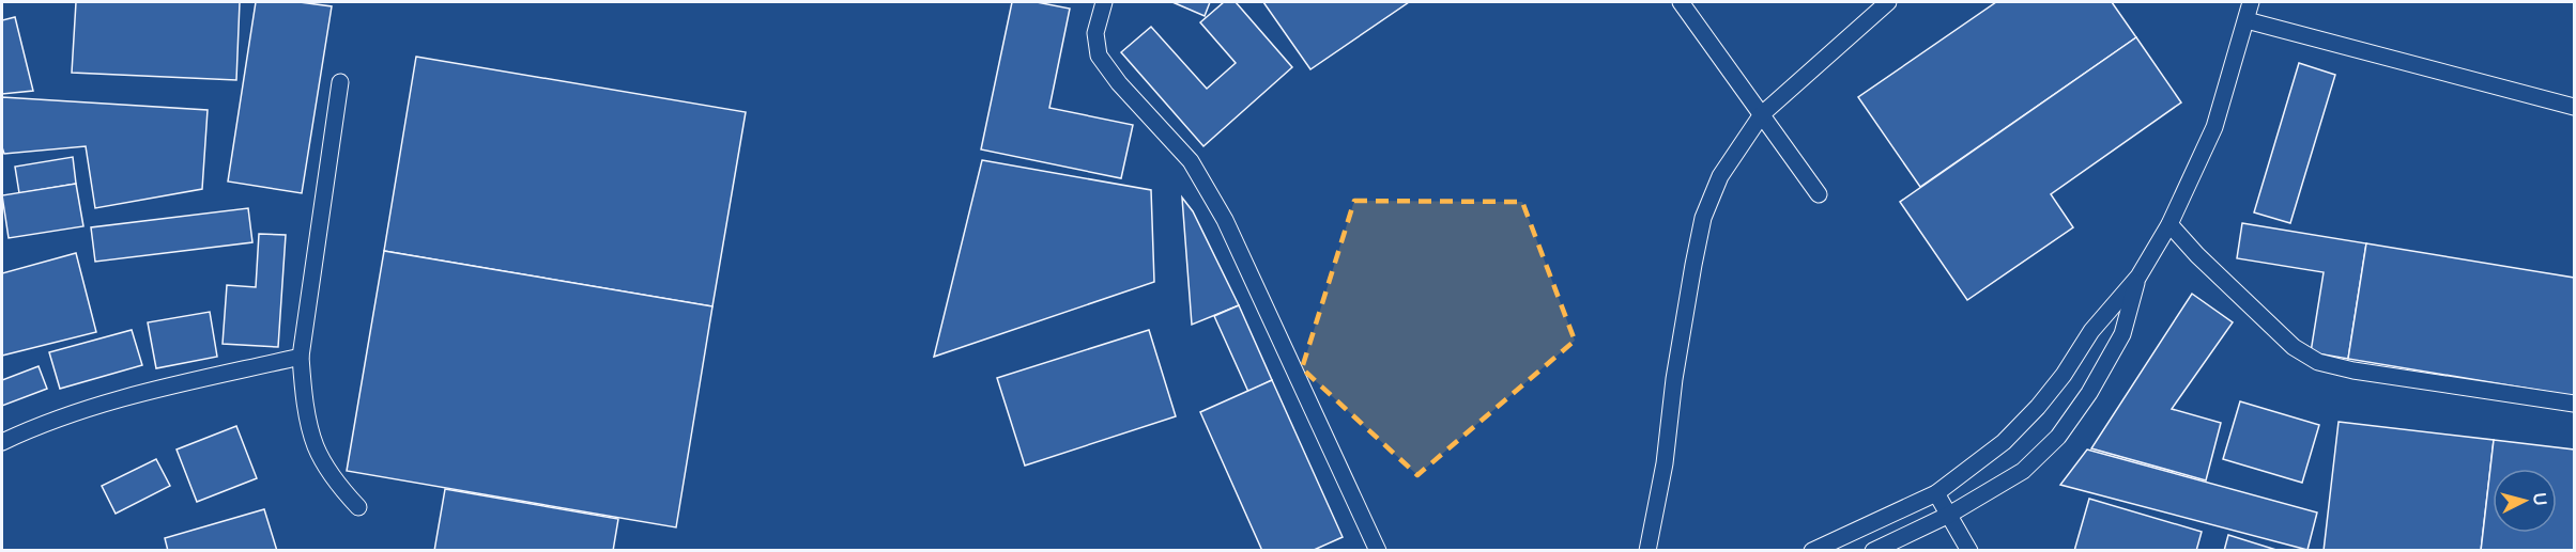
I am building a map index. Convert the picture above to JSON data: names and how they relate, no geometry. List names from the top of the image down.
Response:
{
  "north": "right"
}
